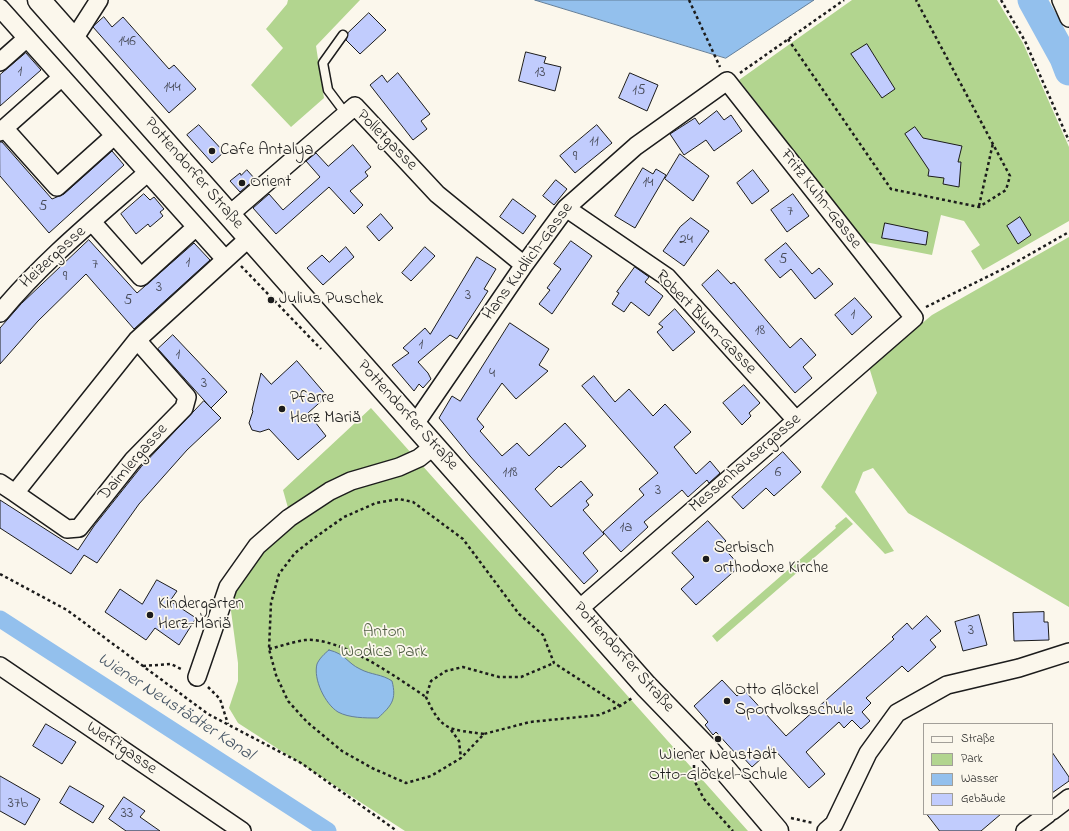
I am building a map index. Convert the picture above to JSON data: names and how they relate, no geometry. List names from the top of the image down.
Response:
{
  "streets": {
    "main road": ["Pottendorfer Straße"],
    "street": [
      "Polletgasse",
      "Fritz Kuhn-Gasse",
      "Heizergasse",
      "Hans Kudlich-Gasse",
      "Robert Blum-Gasse",
      "Daimlergasse",
      "Messenhausergasse",
      "Werftgasse"
    ]
  },
  "crossings": [
    ["Polletgasse", "Pottendorfer Straße"],
    ["Polletgasse", "Hans Kudlich-Gasse"],
    ["Pottendorfer Straße", "Heizergasse"],
    ["Pottendorfer Straße", "Hans Kudlich-Gasse"],
    ["Pottendorfer Straße", "Messenhausergasse"],
    ["Fritz Kuhn-Gasse", "Hans Kudlich-Gasse"],
    ["Fritz Kuhn-Gasse", "Messenhausergasse"],
    ["Hans Kudlich-Gasse", "Robert Blum-Gasse"],
    ["Robert Blum-Gasse", "Messenhausergasse"]
  ],
  "water": ["Wiener Neustädter Kanal"],
  "parks": ["Anton Wodica Park"],
  "places": [
    "Cafe Antalya",
    "Orient",
    "Julius Puschek",
    "Pfarre Herz Mariä",
    "Serbisch orthodoxe Kirche",
    "Kindergarten Herz-Mariä",
    "Otto Glöckel Sportvolksschule",
    "Wiener Neustadt Otto-Glöckel-Schule"
  ],
  "house_numbers": [
    "146",
    "1",
    "13",
    "144",
    "15",
    "11",
    "9",
    "14",
    "5",
    "7",
    "24",
    "5",
    "1",
    "7",
    "9",
    "3",
    "3",
    "5",
    "1",
    "18",
    "1",
    "1",
    "4",
    "3",
    "118",
    "6",
    "3",
    "1a",
    "3",
    "37b",
    "33"
  ],
  "legend": [
    "Straße",
    "Park",
    "Wasser",
    "Gebäude"
  ]
}
